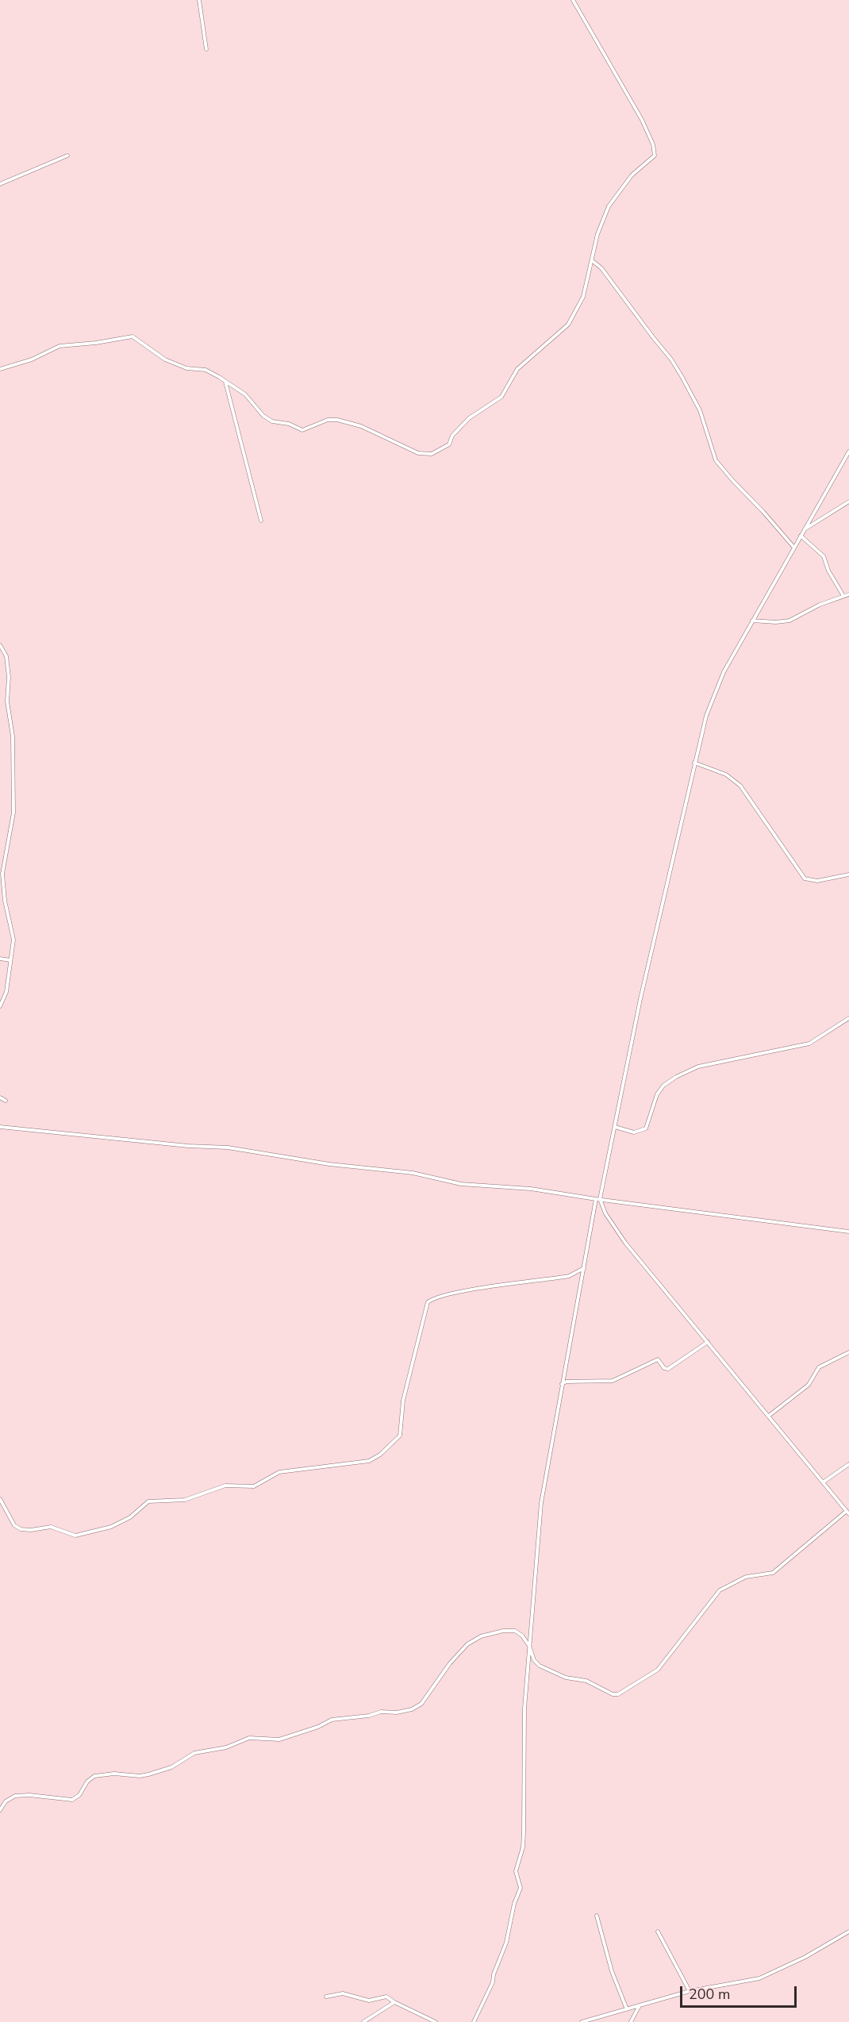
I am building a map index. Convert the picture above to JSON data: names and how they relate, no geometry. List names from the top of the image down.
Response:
{
  "scale_bar": "200 m"
}
